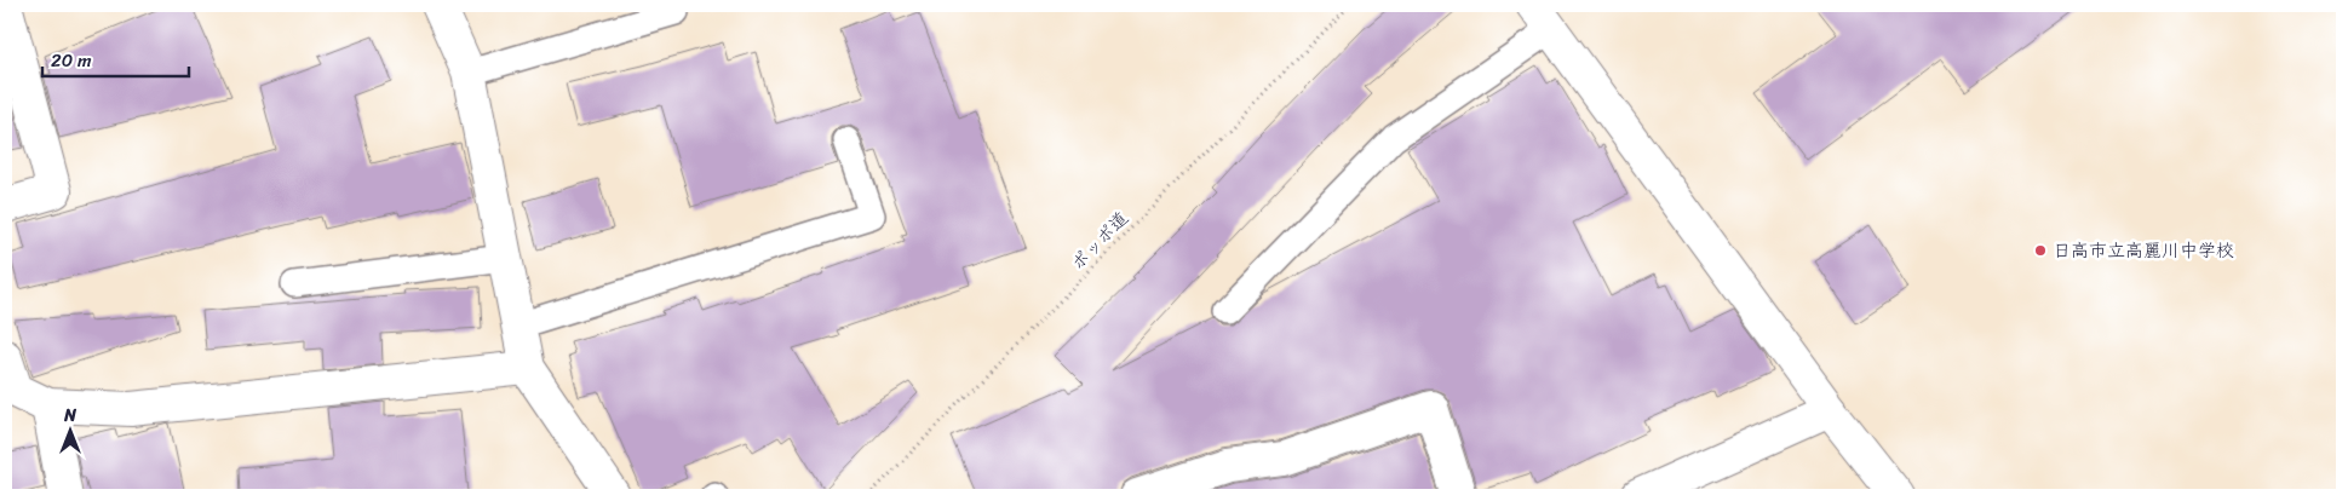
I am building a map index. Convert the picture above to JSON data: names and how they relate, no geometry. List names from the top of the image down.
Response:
{
  "streets": {
    "path": ["ポッポ道"]
  },
  "places": ["日高市立高麗川中学校"],
  "scale_bar": "20 m",
  "north": "top"
}
